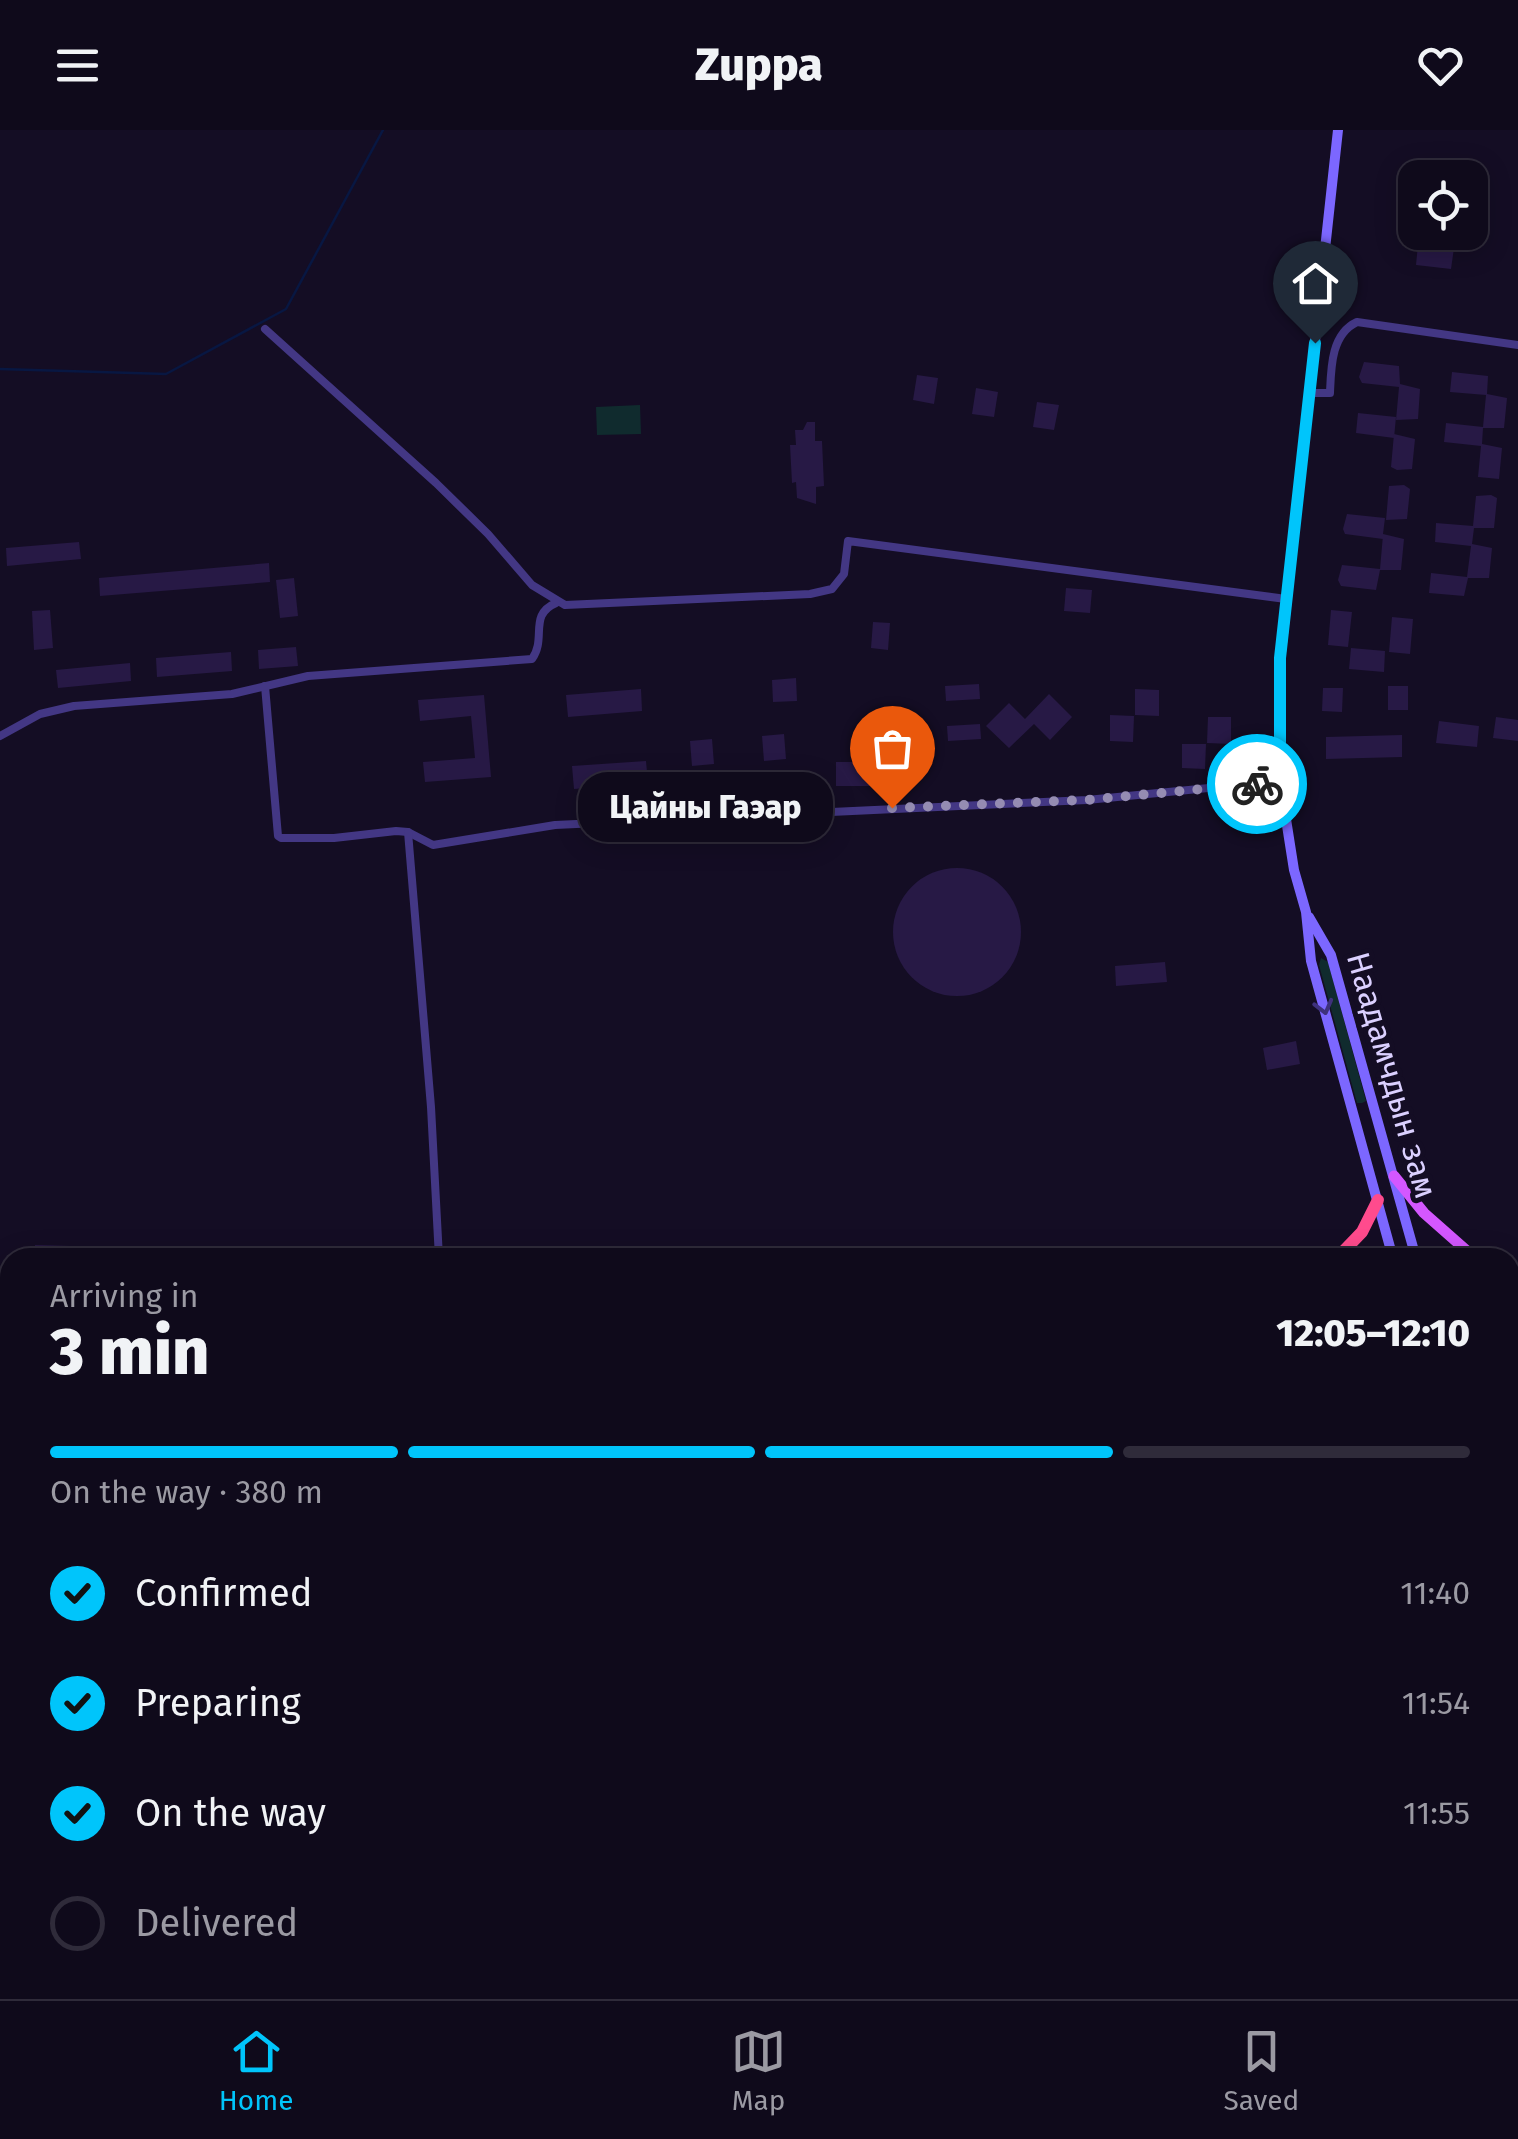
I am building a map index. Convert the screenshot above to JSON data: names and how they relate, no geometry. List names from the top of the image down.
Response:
{
  "streets": {
    "main road": ["Наадамчдын зам"]
  },
  "places": ["Цайны Гаэар"],
  "page": {
    "header": "Zuppa",
    "bubble": "Цайны Гаэар",
    "heading": ["3 min", "Arriving in", "12:05–12:10"],
    "bar": "On the way · 380 m",
    "list": [
      ["Confirmed", "11:40"],
      ["Preparing", "11:54"],
      ["On the way", "11:55"],
      "Delivered"
    ],
    "tabs": ["Home", "Map", "Saved"]
  }
}
